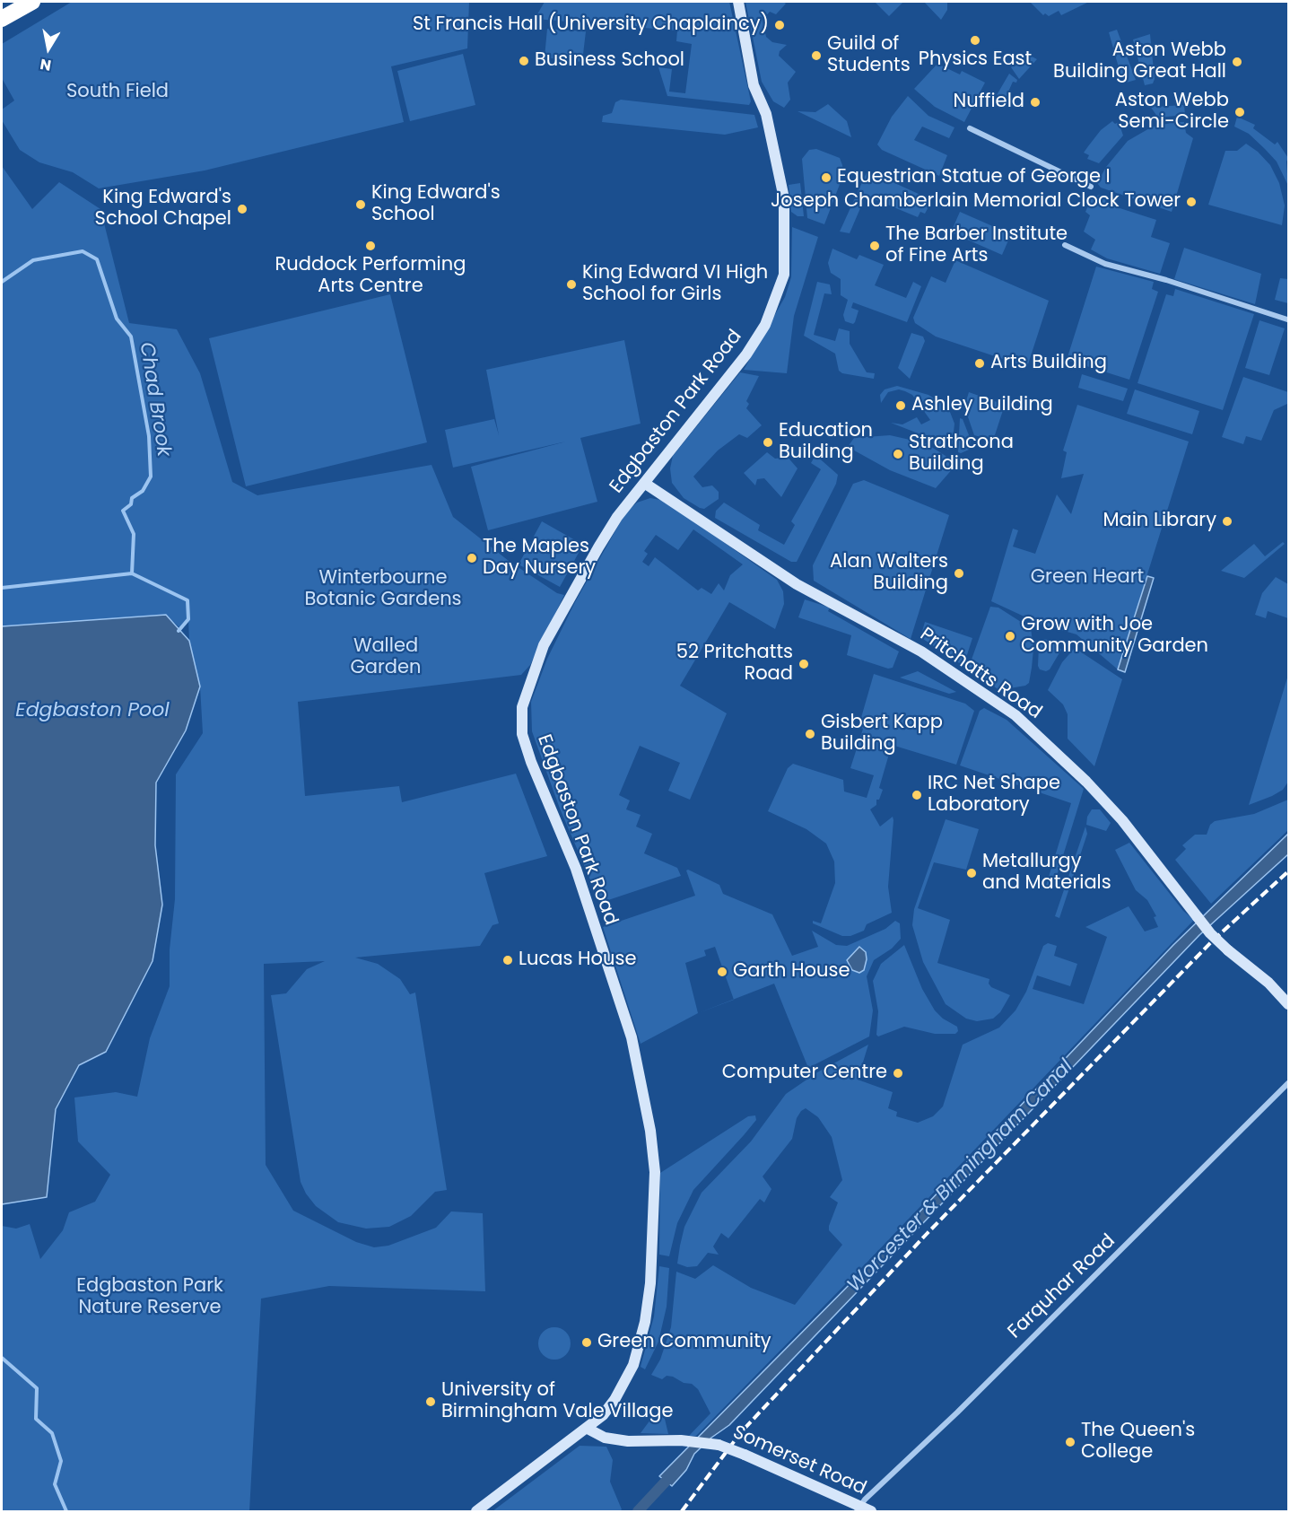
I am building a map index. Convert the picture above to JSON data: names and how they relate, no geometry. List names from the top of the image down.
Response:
{
  "streets": {
    "street": [
      "Edgbaston Park Road",
      "Pritchatts Road",
      "Farquhar Road",
      "Somerset Road"
    ]
  },
  "crossings": [
    ["Edgbaston Park Road", "Pritchatts Road"],
    ["Edgbaston Park Road", "Somerset Road"],
    ["Farquhar Road", "Somerset Road"]
  ],
  "water": ["Chad Brook", "Edgbaston Pool", "Worcester & Birmingham Canal"],
  "parks": [
    "South Field",
    "Green Heart",
    "Winterbourne Botanic Gardens",
    "Walled Garden",
    "Edgbaston Park Nature Reserve"
  ],
  "places": [
    "St Francis Hall (University Chaplaincy)",
    "Physics East",
    "Guild of Students",
    "Business School",
    "Aston Webb Building Great Hall",
    "Nuffield",
    "Aston Webb Semi-Circle",
    "Equestrian Statue of George I",
    "Joseph Chamberlain Memorial Clock Tower",
    "King Edward's School",
    "King Edward's School Chapel",
    "Ruddock Performing Arts Centre",
    "The Barber Institute of Fine Arts",
    "King Edward VI High School for Girls",
    "Arts Building",
    "Ashley Building",
    "Education Building",
    "Strathcona Building",
    "Main Library",
    "The Maples Day Nursery",
    "Alan Walters Building",
    "Grow with Joe Community Garden",
    "52 Pritchatts Road",
    "Gisbert Kapp Building",
    "IRC Net Shape Laboratory",
    "Metallurgy and Materials",
    "Lucas House",
    "Garth House",
    "Computer Centre",
    "Green Community",
    "University of Birmingham Vale Village",
    "The Queen's College"
  ],
  "north": "bottom"
}
